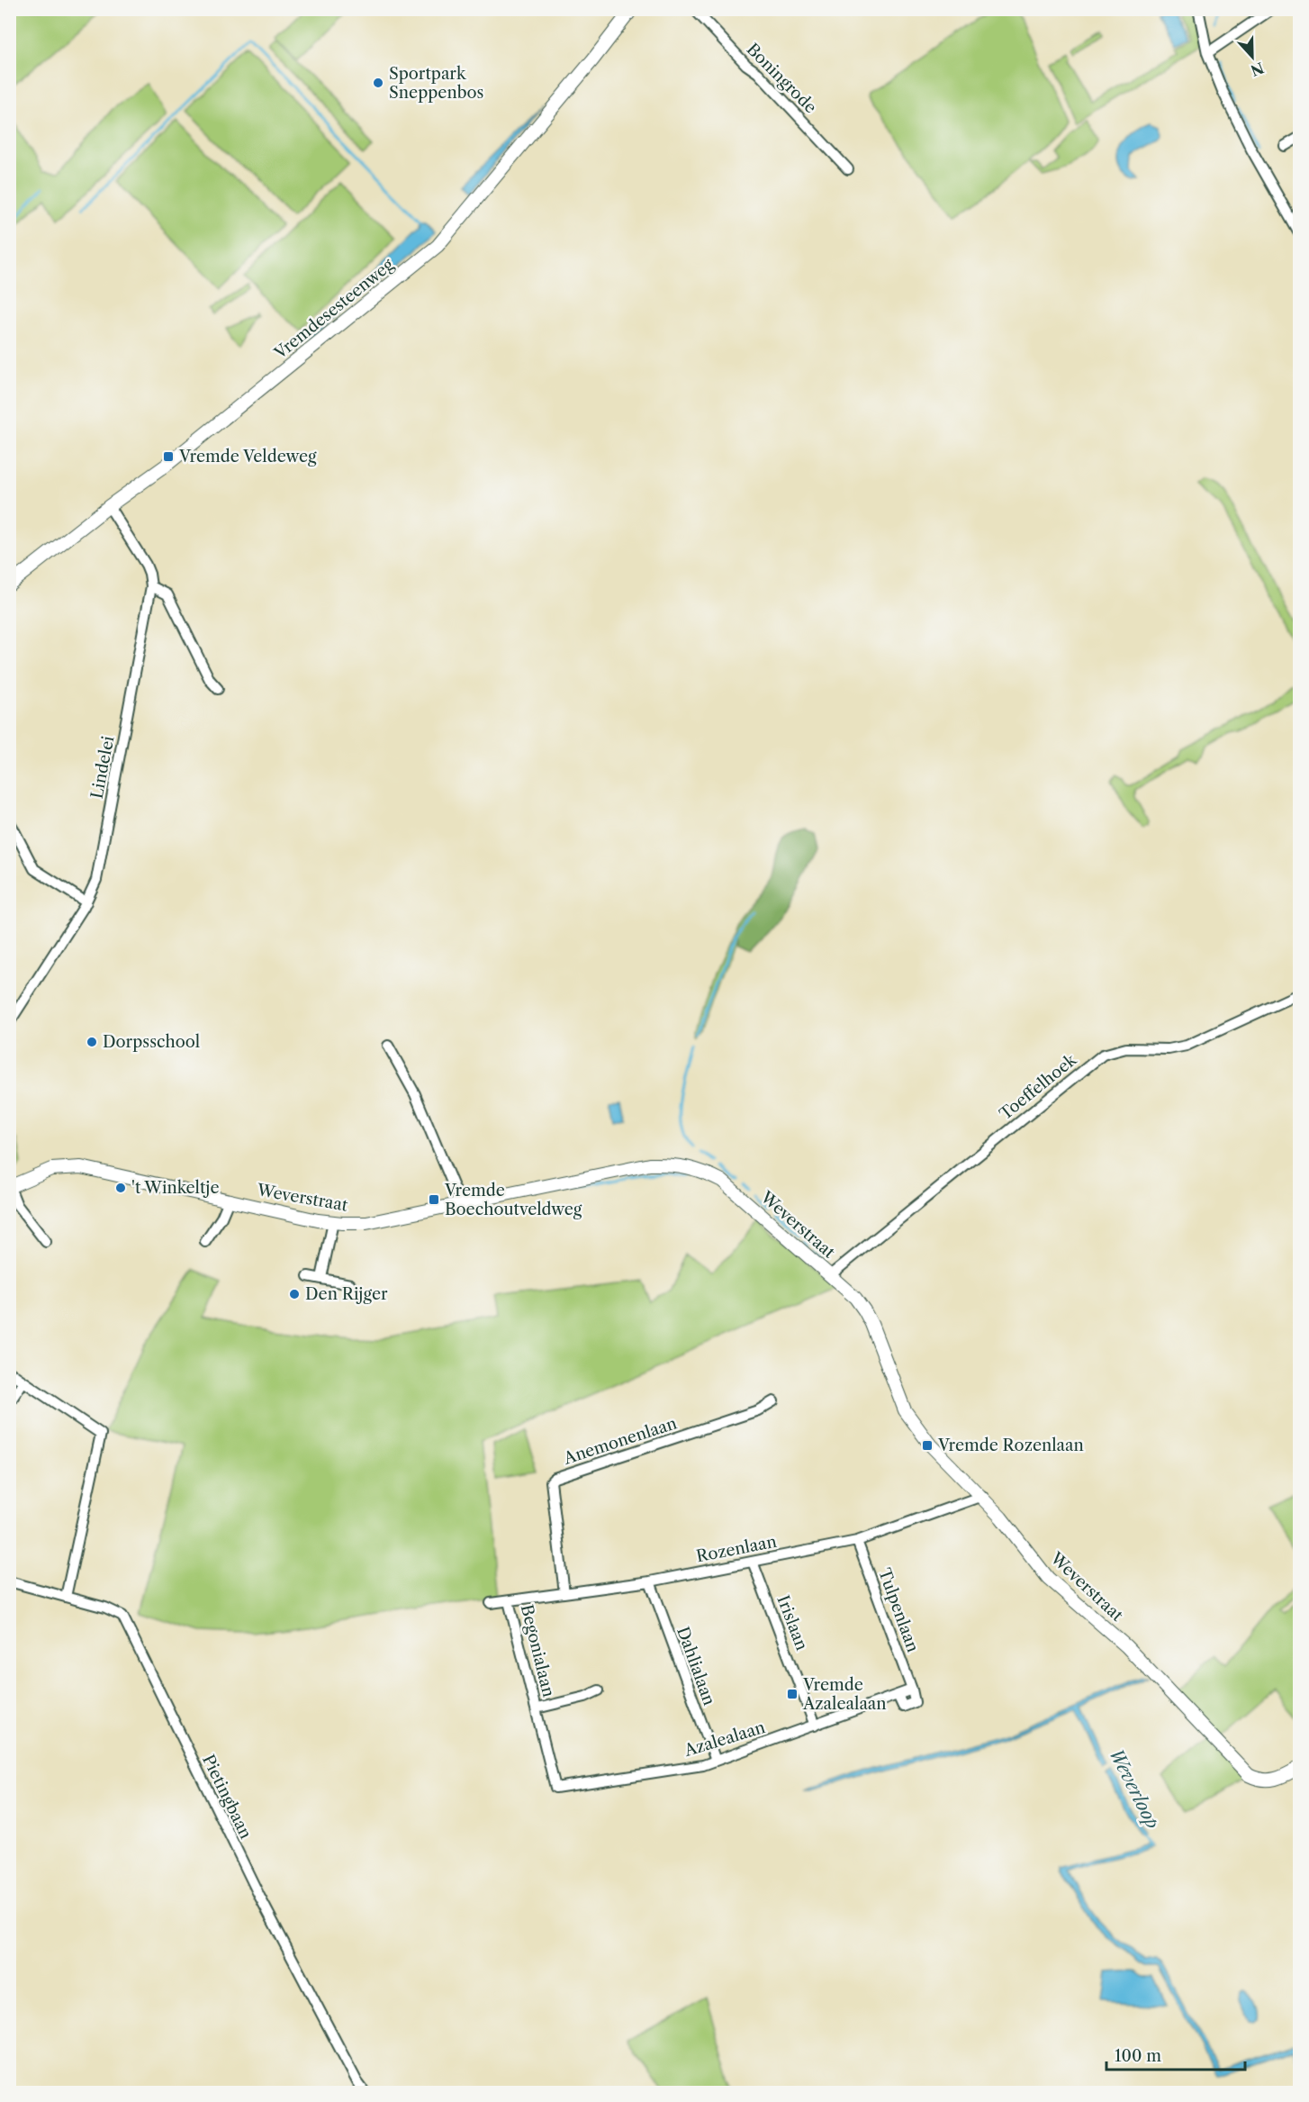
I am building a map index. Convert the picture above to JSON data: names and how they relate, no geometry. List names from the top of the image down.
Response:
{
  "streets": {
    "street": [
      "Boningrode",
      "Vremdesesteenweg",
      "Lindelei",
      "Toeffelhoek",
      "Weverstraat",
      "Anemonenlaan",
      "Rozenlaan",
      "Tulpenlaan",
      "Irislaan",
      "Begonialaan",
      "Dahlialaan",
      "Azalealaan",
      "Pietingbaan"
    ]
  },
  "crossings": [
    ["Vremdesesteenweg", "Lindelei"],
    ["Toeffelhoek", "Weverstraat"],
    ["Weverstraat", "Rozenlaan"],
    ["Anemonenlaan", "Rozenlaan"],
    ["Rozenlaan", "Tulpenlaan"],
    ["Rozenlaan", "Irislaan"],
    ["Rozenlaan", "Begonialaan"],
    ["Rozenlaan", "Dahlialaan"],
    ["Tulpenlaan", "Azalealaan"],
    ["Irislaan", "Azalealaan"],
    ["Begonialaan", "Azalealaan"],
    ["Dahlialaan", "Azalealaan"]
  ],
  "water": ["Weverloop"],
  "places": {
    "other": [
      "Sportpark Sneppenbos",
      "Dorpsschool",
      "'t Winkeltje",
      "Den Rijger"
    ],
    "transit": [
      "Vremde Veldeweg",
      "Vremde Boechoutveldweg",
      "Vremde Rozenlaan",
      "Vremde Azalealaan"
    ]
  },
  "scale_bar": "100 m",
  "north": "bottom"
}
